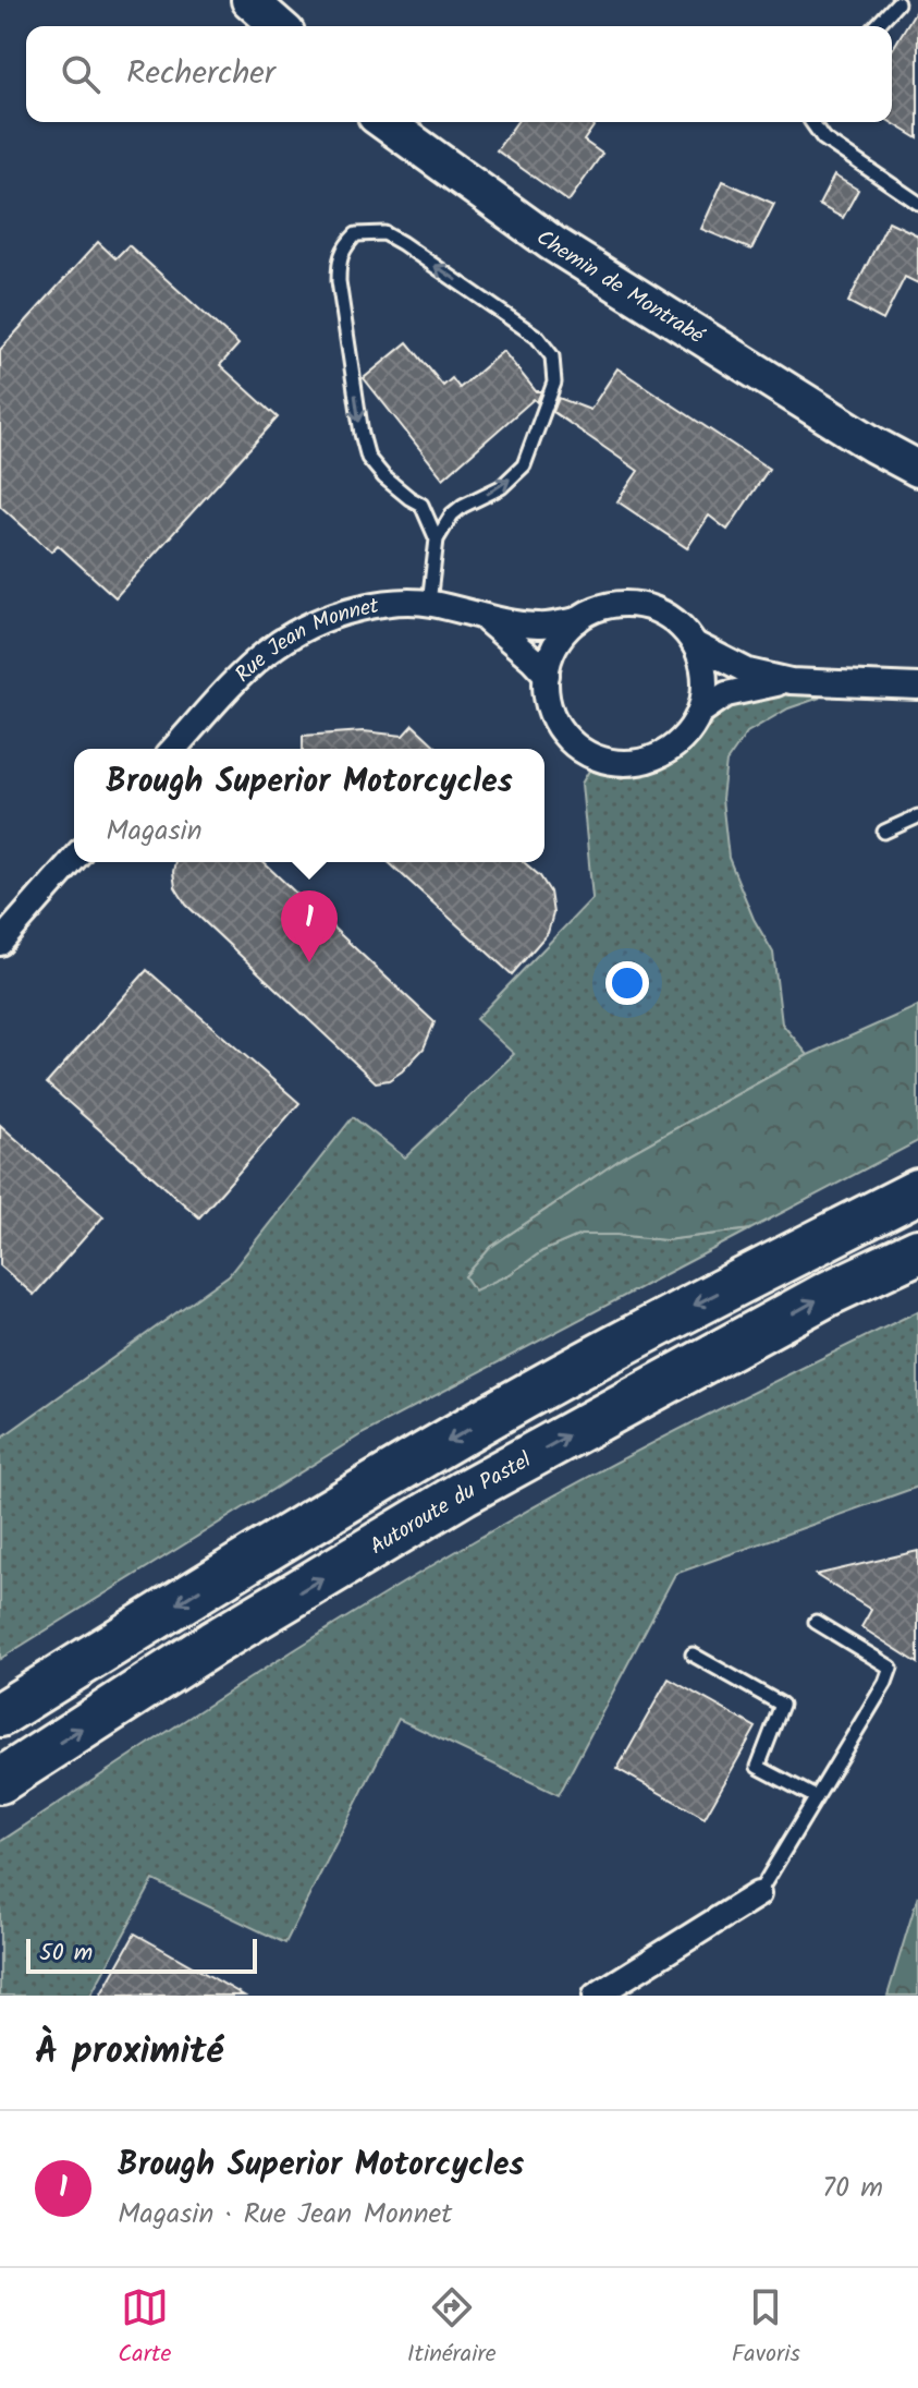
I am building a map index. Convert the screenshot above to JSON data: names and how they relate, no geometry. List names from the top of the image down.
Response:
{
  "streets": {
    "highway": ["Autoroute du Pastel"],
    "street": ["Chemin de Montrabé", "Rue Jean Monnet"]
  },
  "scale_bar": "50 m",
  "page": {
    "search": "Rechercher",
    "popup": ["Brough Superior Motorcycles", "Magasin"],
    "pins": "1",
    "scale": "50 m",
    "heading": "À proximité",
    "list": [
      {
        "mark": "1",
        "name": "Brough Superior Motorcycles",
        "note": "Magasin · Rue Jean Monnet",
        "value": "70 m"
      }
    ],
    "nav": ["Carte", "Itinéraire", "Favoris"]
  }
}
